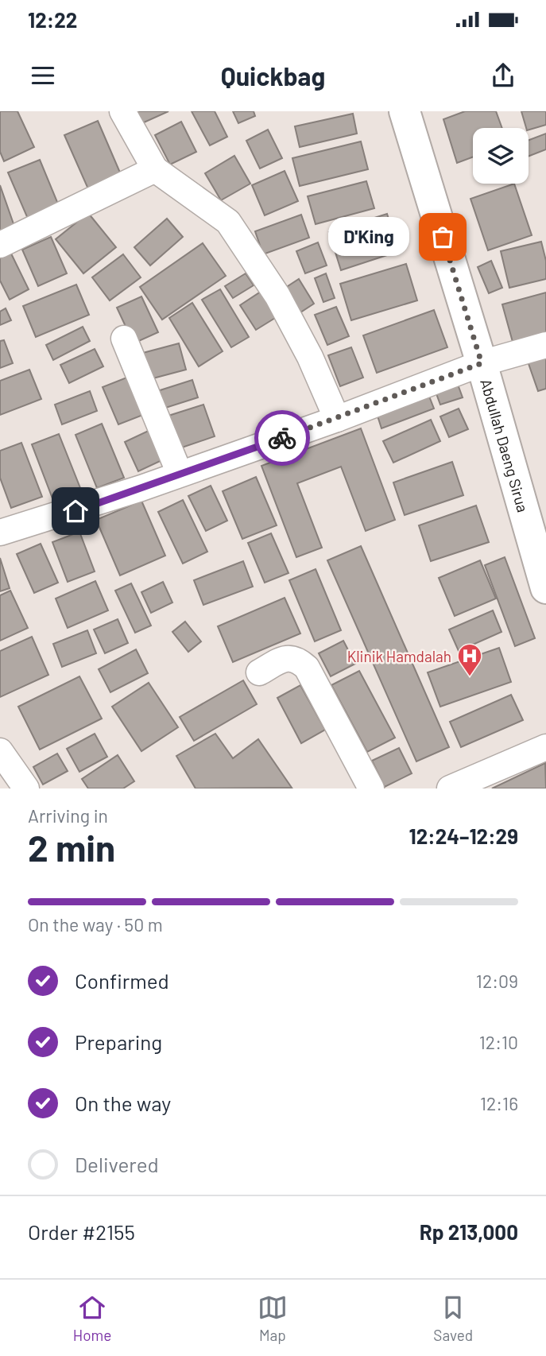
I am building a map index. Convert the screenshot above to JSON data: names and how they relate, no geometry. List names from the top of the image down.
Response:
{
  "streets": {
    "main road": ["Abdullah Daeng Sirua"]
  },
  "places": {
    "other": ["D'King"],
    "hospital": ["Klinik Hamdalah"]
  },
  "page": {
    "status": "12:22",
    "header": "Quickbag",
    "bubble": "D'King",
    "heading": ["2 min", "Arriving in", "12:24–12:29"],
    "panel": ["Order #2155", "Rp 213,000"],
    "bar": "On the way · 50 m",
    "list": [
      ["Confirmed", "12:09"],
      ["Preparing", "12:10"],
      ["On the way", "12:16"],
      "Delivered"
    ],
    "tabs": ["Home", "Map", "Saved"]
  }
}
